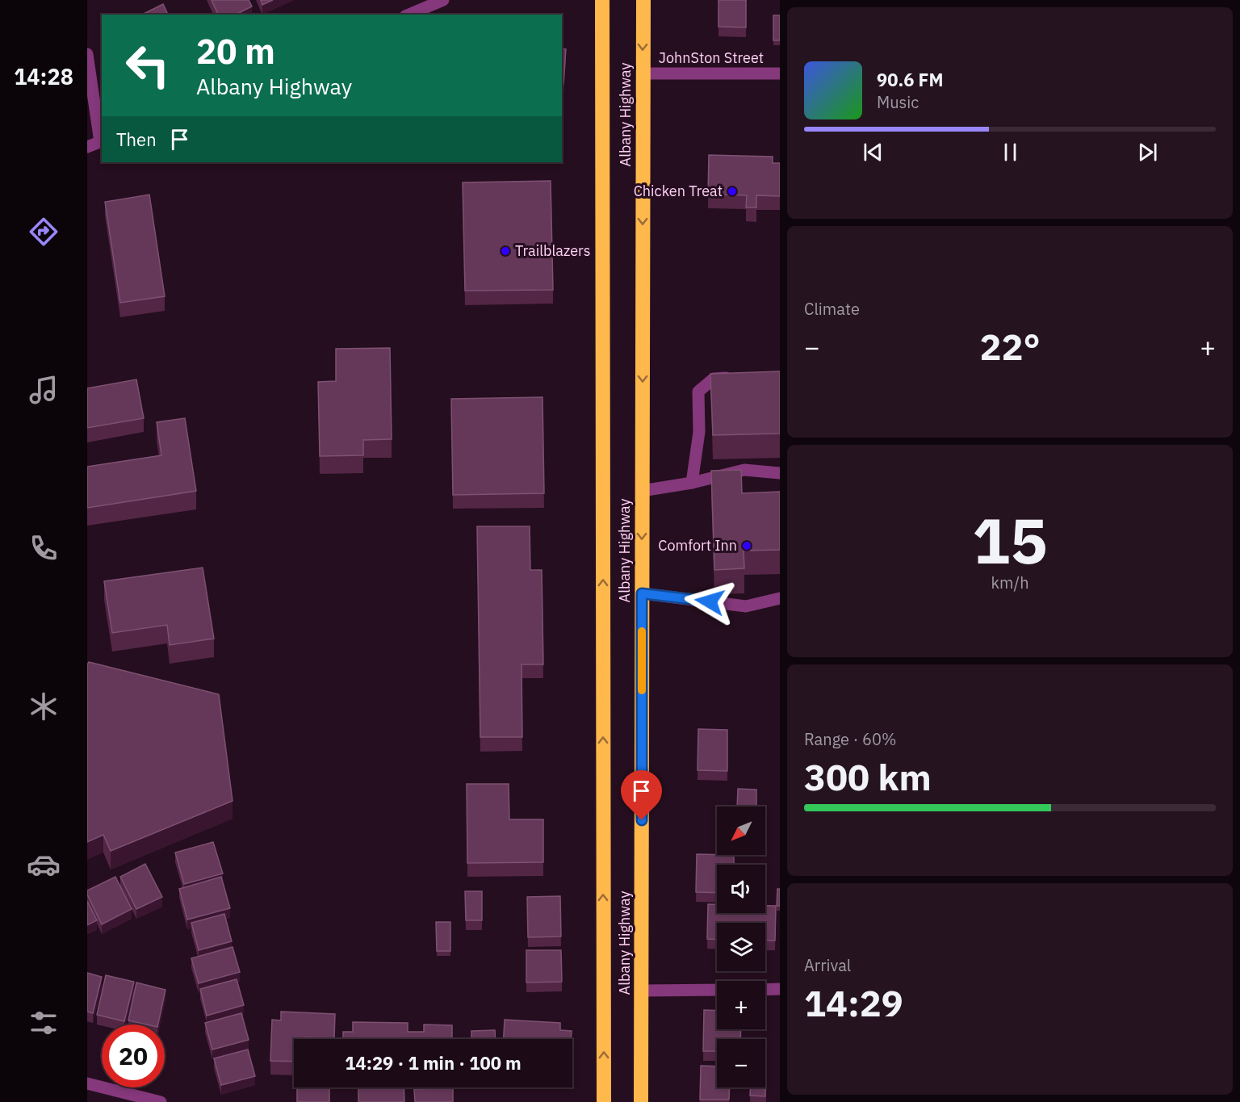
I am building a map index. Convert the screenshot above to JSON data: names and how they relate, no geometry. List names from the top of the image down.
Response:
{
  "streets": {
    "highway": ["Albany Highway"],
    "street": ["JohnSton Street"]
  },
  "crossings": [
    ["JohnSton Street", "Albany Highway"]
  ],
  "places": ["Chicken Treat", "Trailblazers", "Comfort Inn"],
  "north": "bottom left",
  "page": {
    "tabs": "14:28",
    "turn": ["20 m", "Albany Highway"],
    "song": ["90.6 FM", "Music"],
    "then": "Then",
    "tile": [
      "Climate",
      ["15", "km/h"],
      ["Range · 60%", "300 km"],
      ["Arrival", "14:29"]
    ],
    "heat": ["−", "22°", "+"],
    "map_buttons": ["+", "−"],
    "limit": "20",
    "trip": "14:29 · 1 min · 100 m"
  }
}
